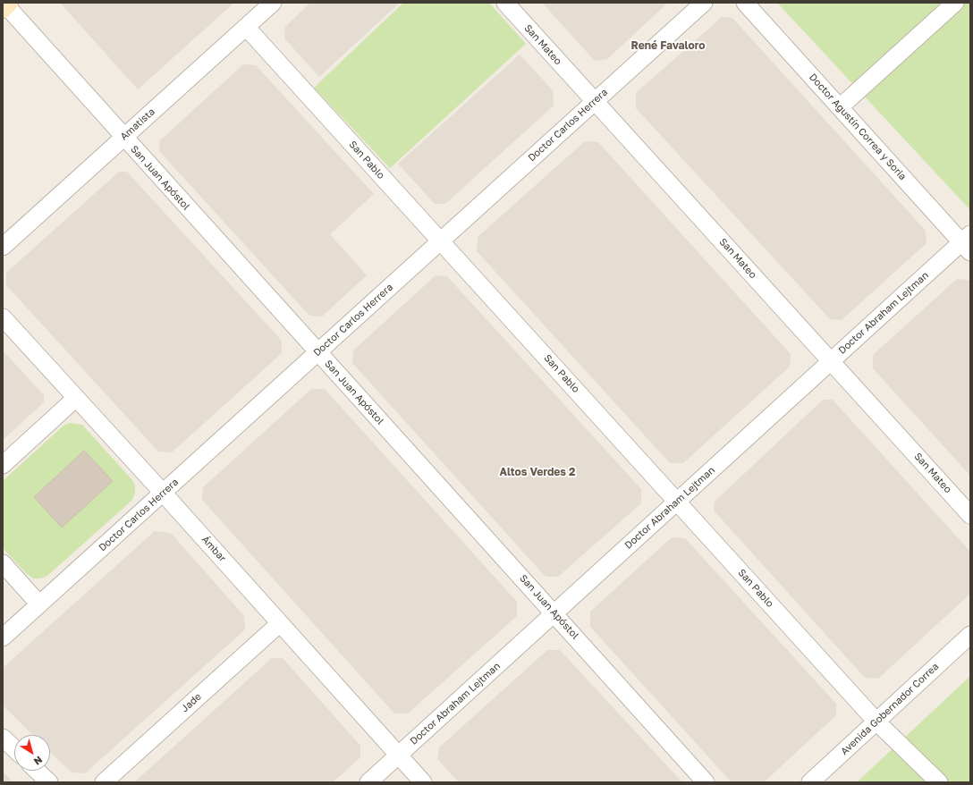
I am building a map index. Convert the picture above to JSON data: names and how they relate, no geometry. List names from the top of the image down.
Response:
{
  "streets": {
    "street": [
      "San Mateo",
      "Amatista",
      "Doctor Carlos Herrera",
      "Doctor Agustín Correa y Soria",
      "San Pablo",
      "San Juan Apóstol",
      "Doctor Abraham Lejtman",
      "Ámbar",
      "Jade",
      "Avenida Gobernador Correa"
    ]
  },
  "crossings": [
    ["San Mateo", "Doctor Carlos Herrera"],
    ["San Mateo", "Doctor Abraham Lejtman"],
    ["Amatista", "San Pablo"],
    ["Amatista", "San Juan Apóstol"],
    ["Doctor Carlos Herrera", "San Pablo"],
    ["Doctor Carlos Herrera", "San Juan Apóstol"],
    ["Doctor Carlos Herrera", "Ámbar"],
    ["Doctor Agustín Correa y Soria", "Doctor Abraham Lejtman"],
    ["San Pablo", "Doctor Abraham Lejtman"],
    ["San Pablo", "Avenida Gobernador Correa"],
    ["San Juan Apóstol", "Doctor Abraham Lejtman"],
    ["Doctor Abraham Lejtman", "Ámbar"],
    ["Ámbar", "Jade"]
  ],
  "districts": ["René Favaloro", "Altos Verdes 2"],
  "north": "bottom right"
}
